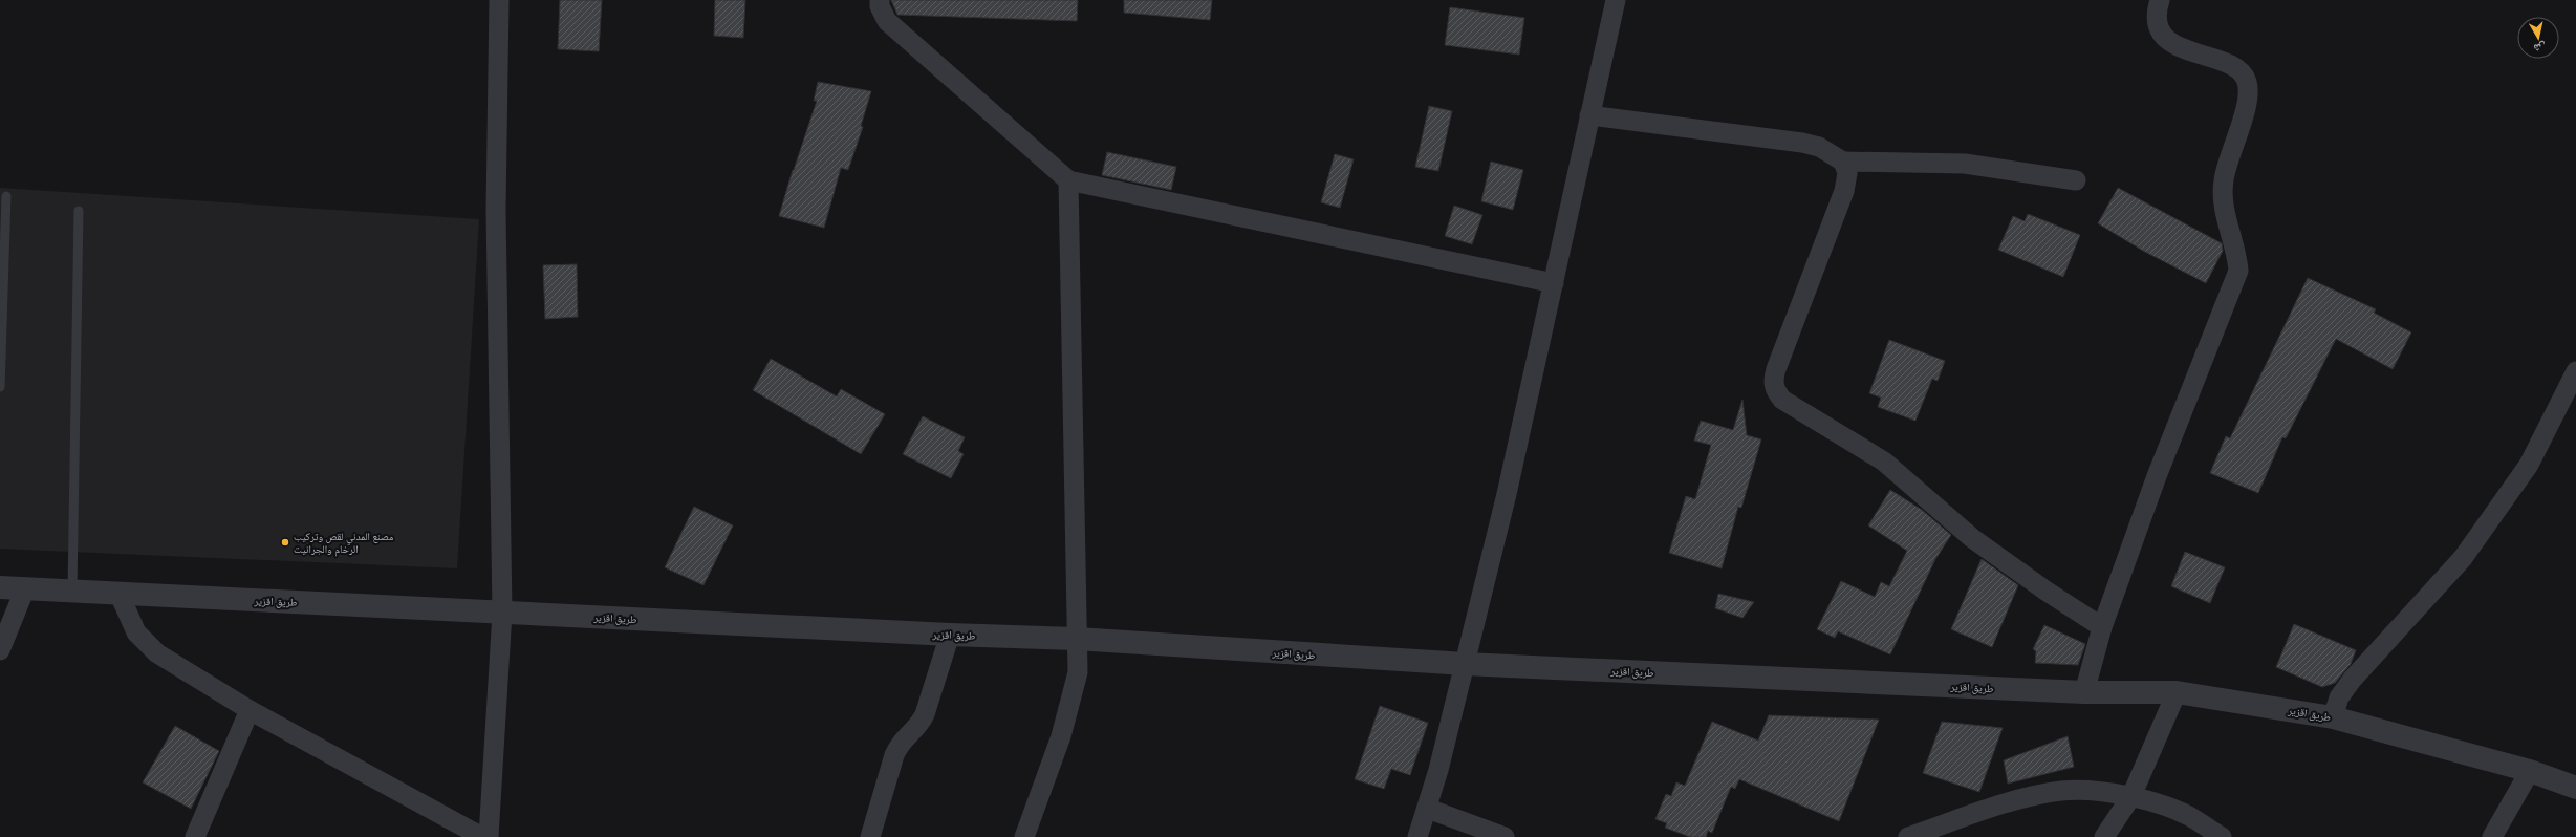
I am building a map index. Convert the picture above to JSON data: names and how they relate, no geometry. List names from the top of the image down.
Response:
{
  "streets": {
    "street": ["طريق اقزير"]
  },
  "places": ["مصنع المدني لقص وتركيب الرخام والجرانيت"],
  "north": "bottom"
}
